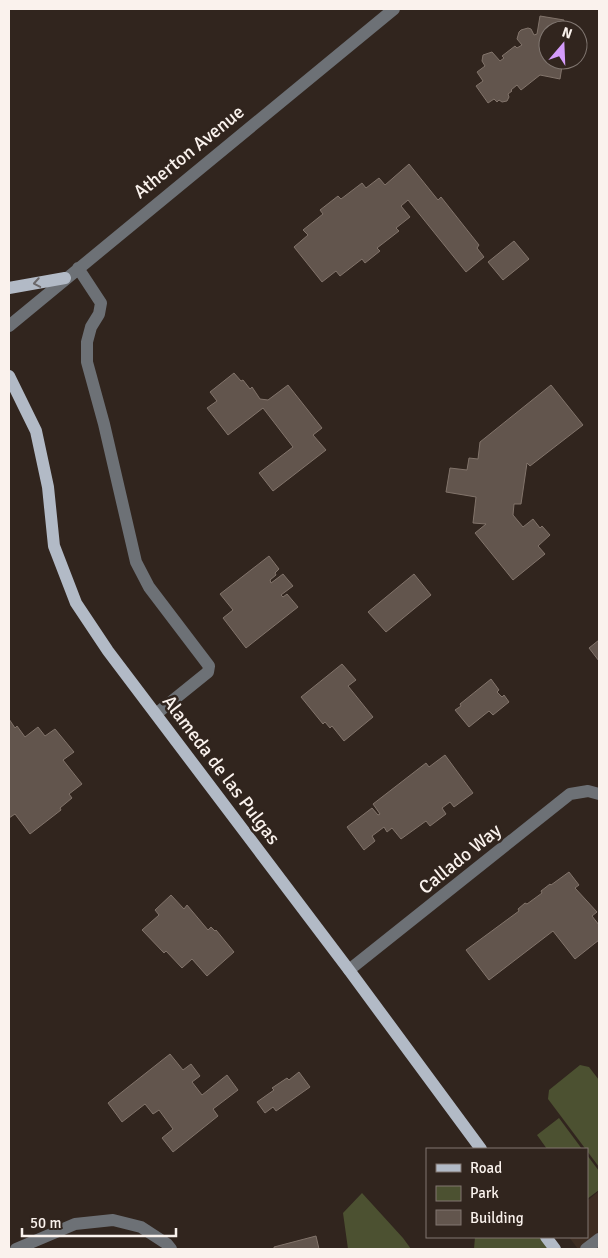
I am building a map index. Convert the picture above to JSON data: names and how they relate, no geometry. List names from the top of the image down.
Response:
{
  "streets": {
    "main road": ["Alameda de las Pulgas"],
    "street": ["Atherton Avenue", "Callado Way"]
  },
  "crossings": [
    ["Alameda de las Pulgas", "Callado Way"]
  ],
  "legend": ["Road", "Park", "Building"],
  "scale_bar": "50 m",
  "north": "top"
}
